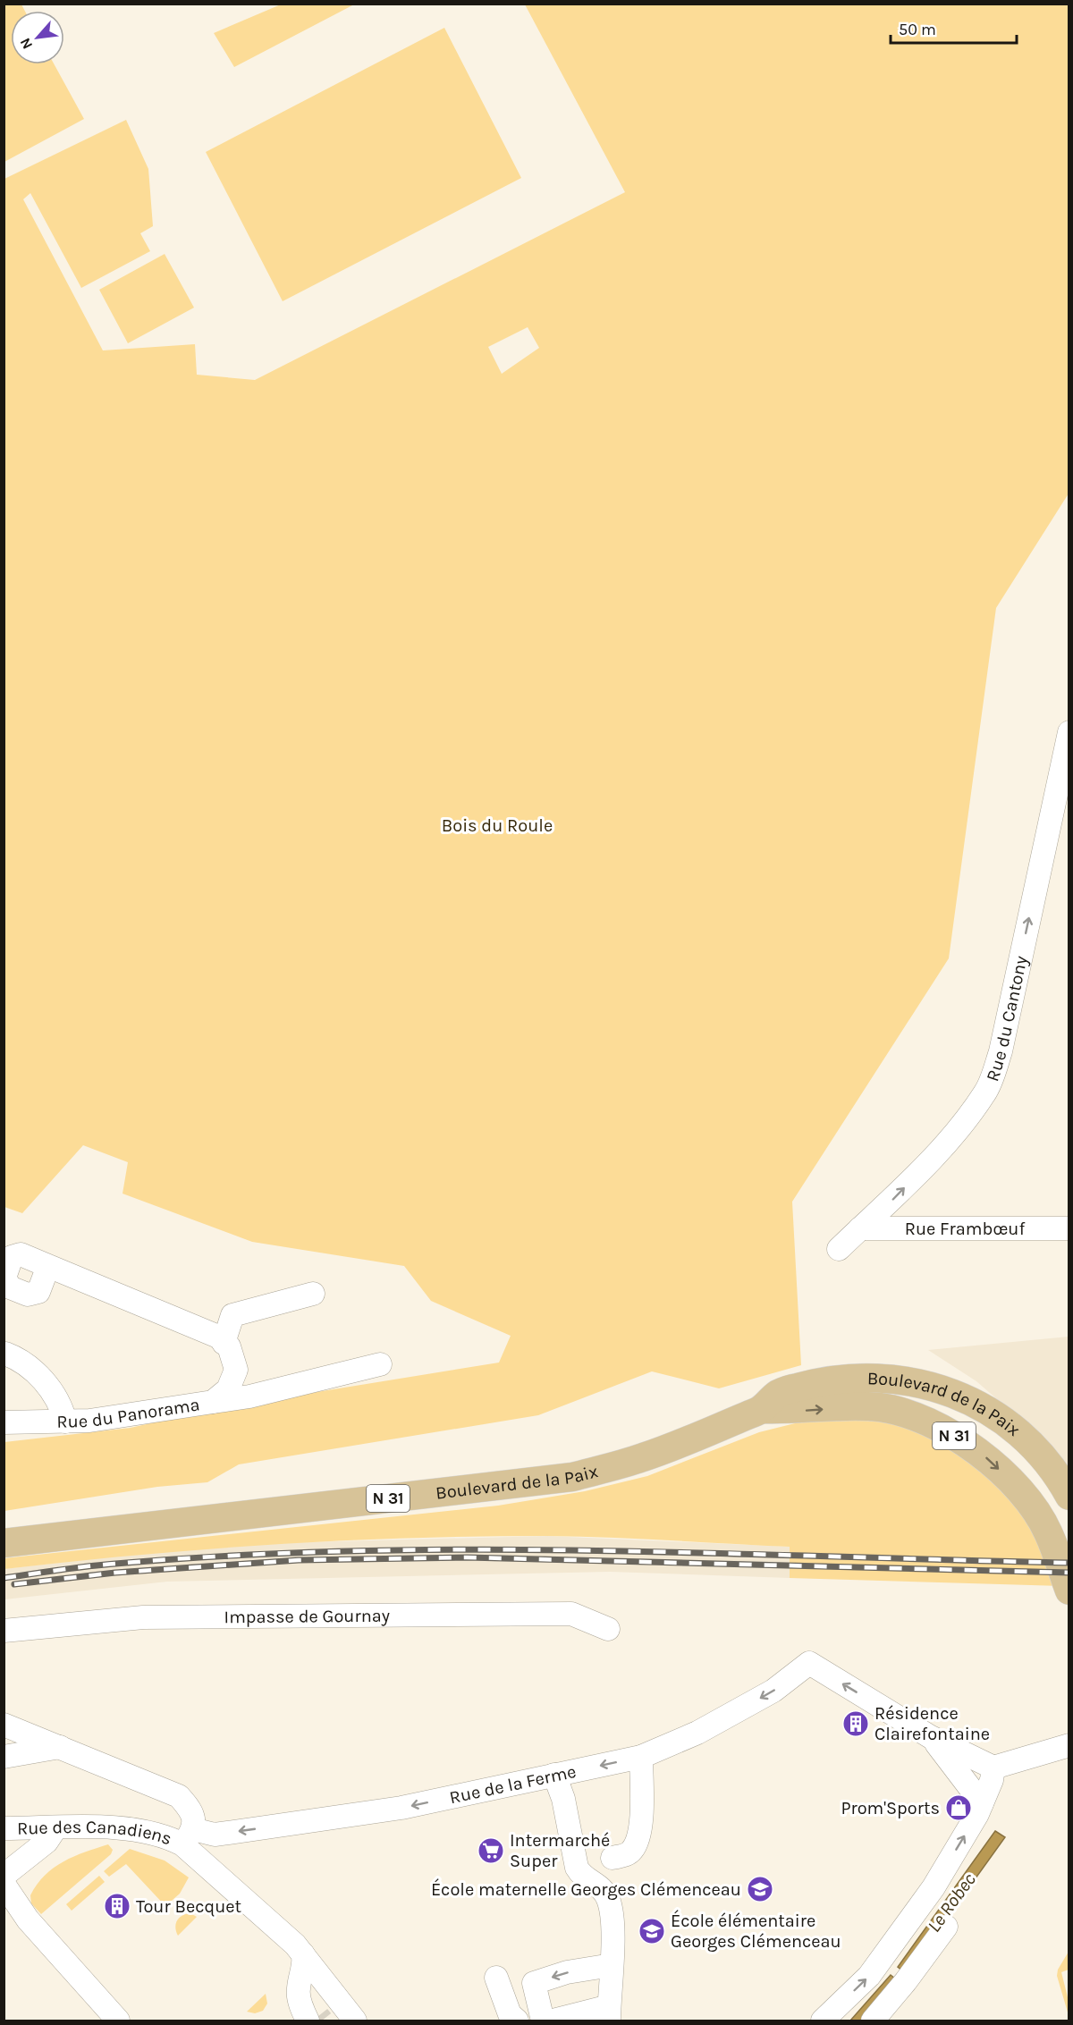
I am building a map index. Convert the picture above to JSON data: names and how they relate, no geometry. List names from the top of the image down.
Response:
{
  "streets": {
    "main road": ["Boulevard de la Paix", "N 31"],
    "street": [
      "Rue du Cantony",
      "Rue Frambœuf",
      "Rue du Panorama",
      "Impasse de Gournay",
      "Rue de la Ferme",
      "Rue des Canadiens"
    ]
  },
  "crossings": [
    ["Rue du Cantony", "Rue Frambœuf"],
    ["Rue de la Ferme", "Rue des Canadiens"]
  ],
  "one_way": ["Rue du Cantony", "Rue de la Ferme"],
  "water": ["Le Robec"],
  "parks": ["Bois du Roule"],
  "places": {
    "building": ["Résidence Clairefontaine", "Tour Becquet"],
    "shop": ["Prom'Sports"],
    "supermarket": ["Intermarché Super"],
    "school or university": ["École maternelle Georges Clémenceau", "École élémentaire Georges Clémenceau"]
  },
  "scale_bar": "50 m",
  "north": "bottom left"
}
